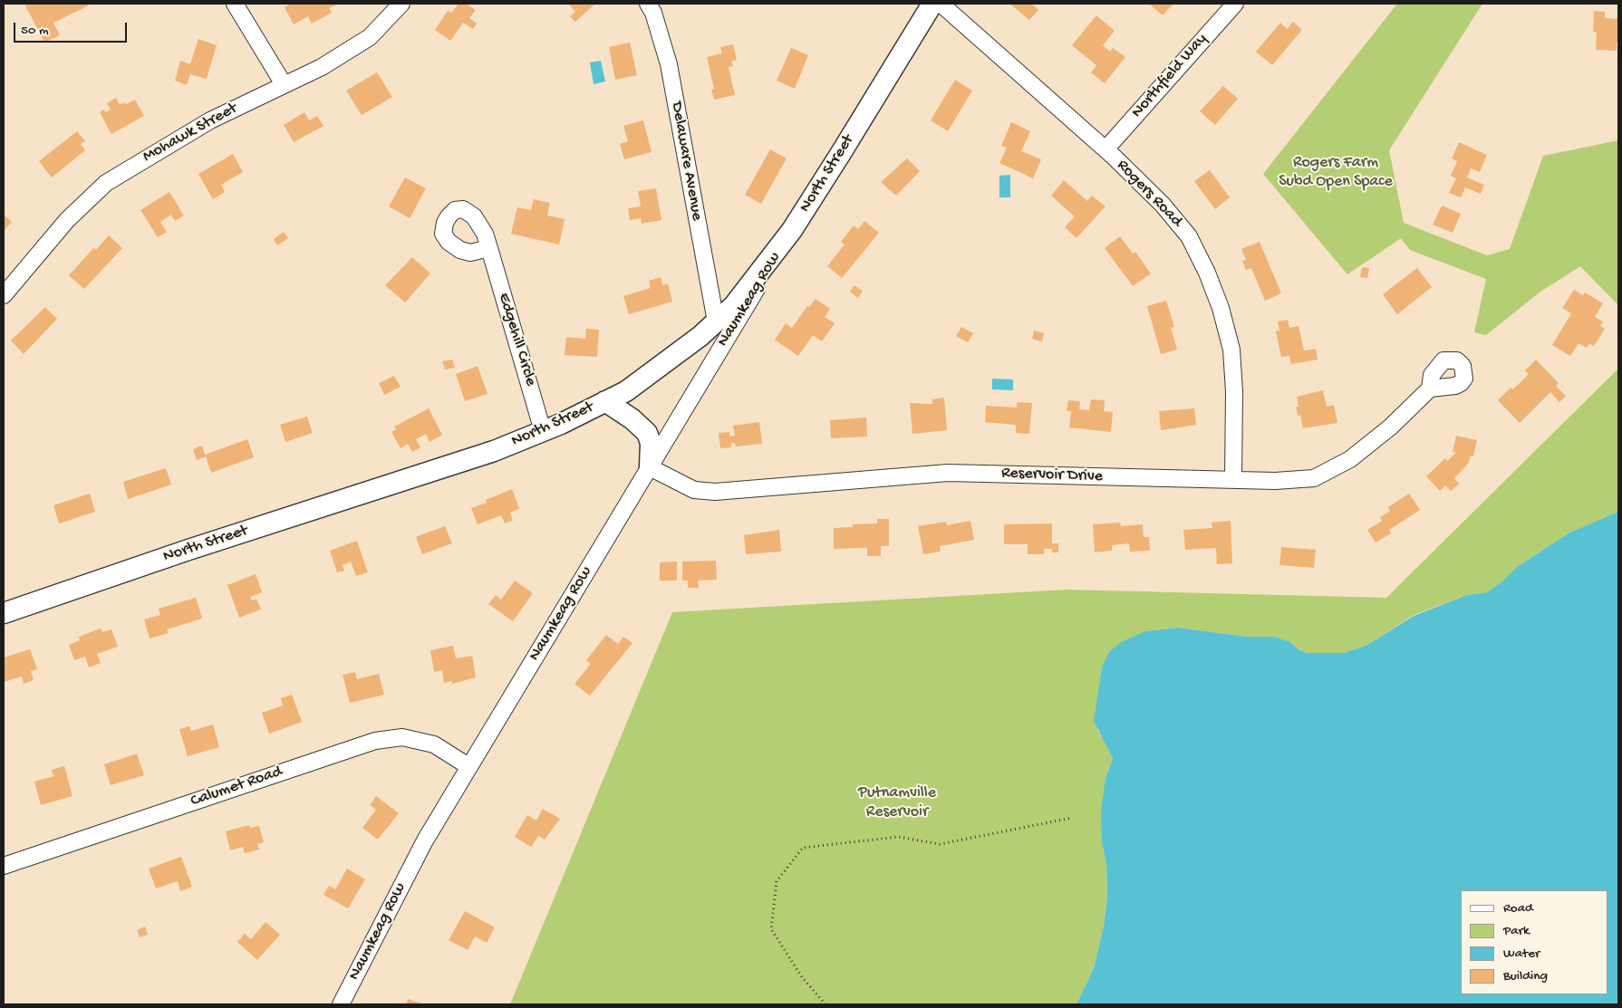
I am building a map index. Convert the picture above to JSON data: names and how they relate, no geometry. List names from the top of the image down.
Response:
{
  "streets": {
    "street": [
      "Northfield Way",
      "Mohawk Street",
      "Delaware Avenue",
      "North Street",
      "Rogers Road",
      "Naumkeag Row",
      "Edgehill Circle",
      "Reservoir Drive",
      "Calumet Road"
    ]
  },
  "crossings": [
    ["Northfield Way", "Rogers Road"],
    ["Delaware Avenue", "North Street"],
    ["North Street", "Naumkeag Row"],
    ["North Street", "Edgehill Circle"],
    ["Rogers Road", "Reservoir Drive"],
    ["Naumkeag Row", "Reservoir Drive"],
    ["Naumkeag Row", "Calumet Road"]
  ],
  "parks": ["Rogers Farm Subd Open Space", "Putnamville Reservoir"],
  "legend": [
    "Road",
    "Park",
    "Water",
    "Building"
  ],
  "scale_bar": "50 m"
}
